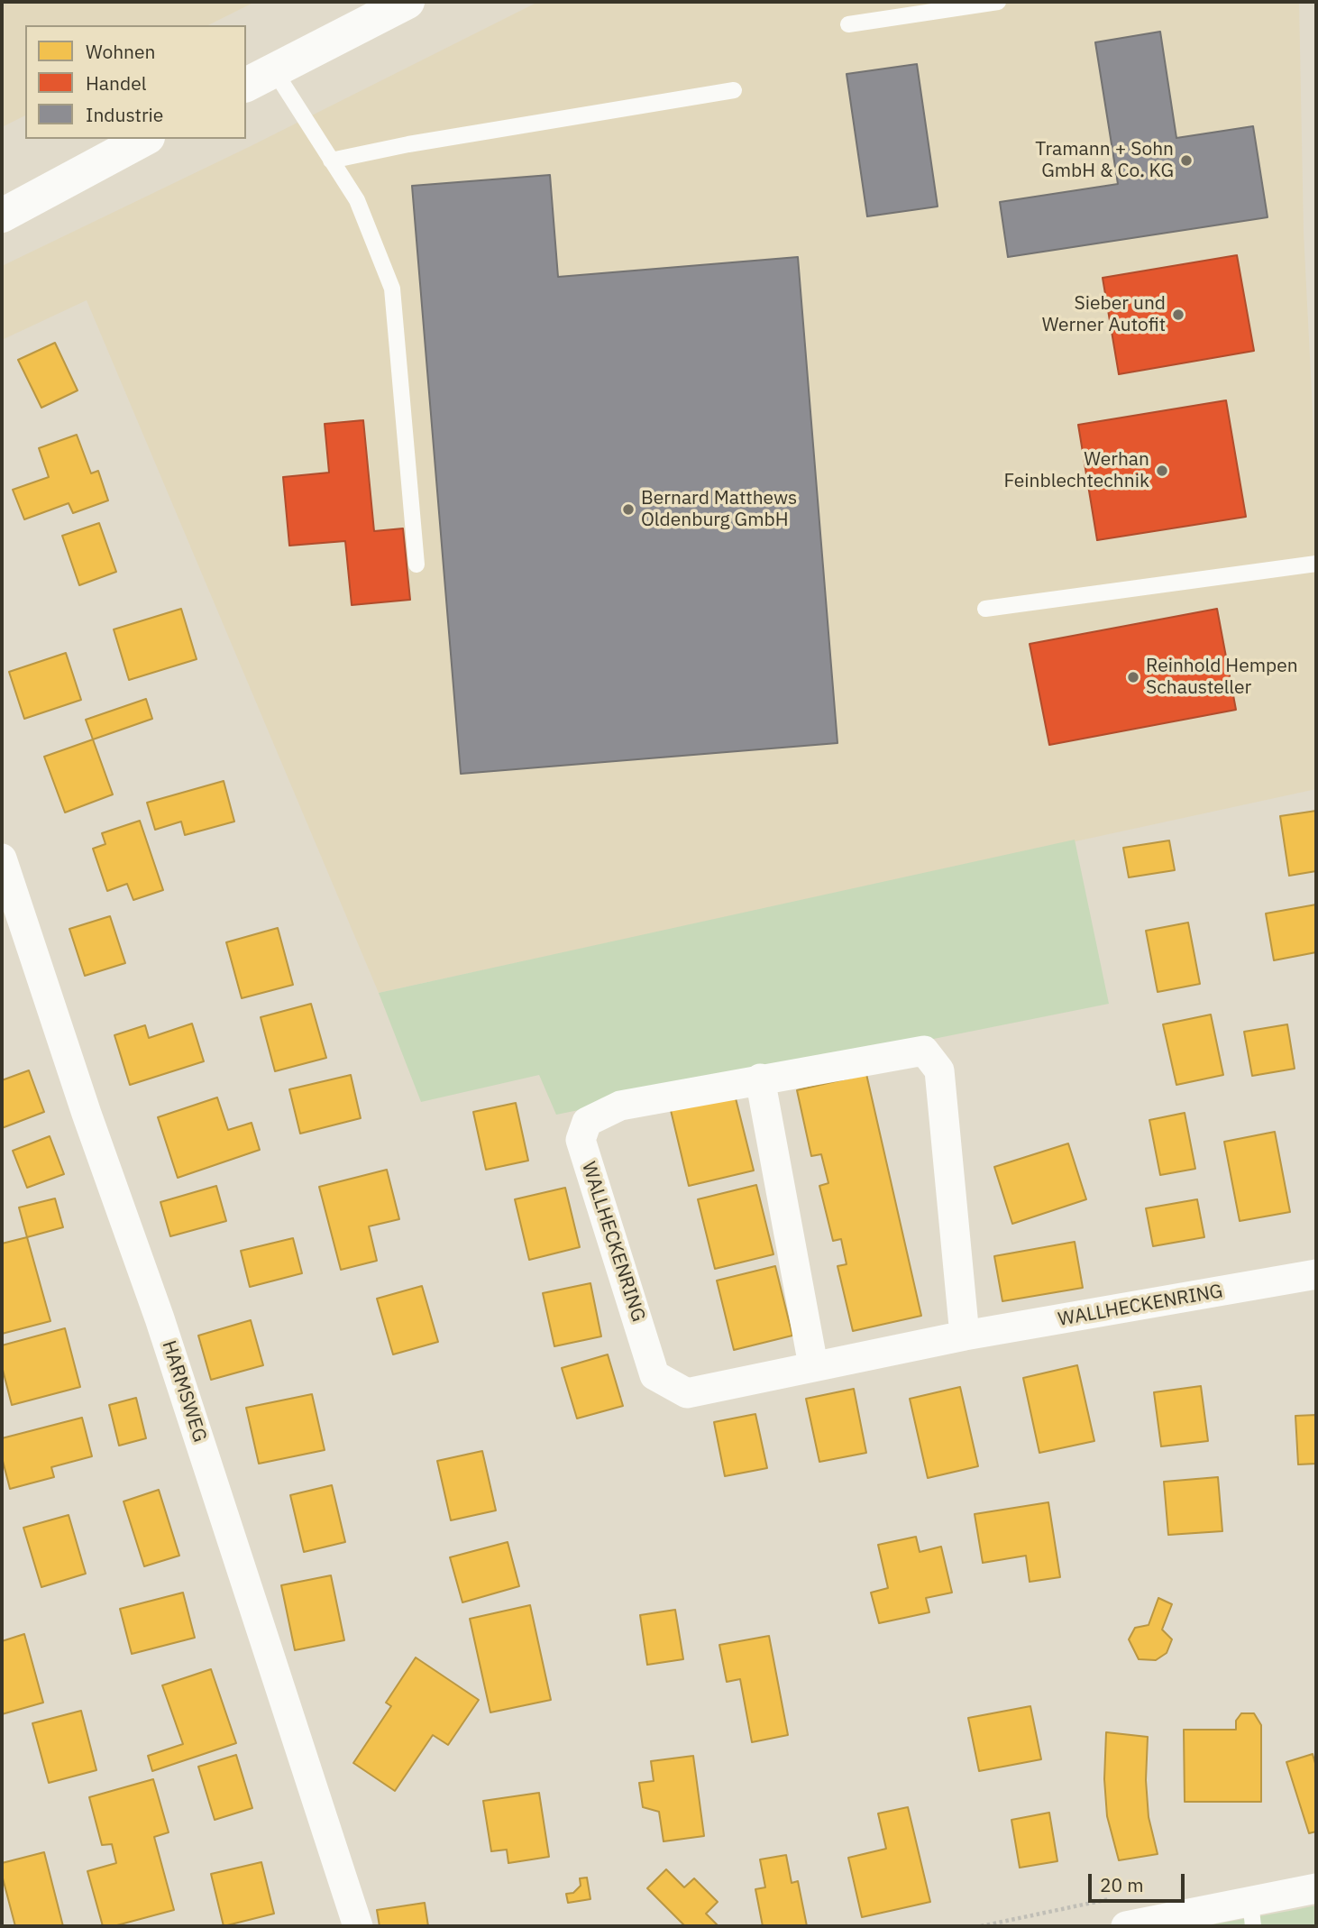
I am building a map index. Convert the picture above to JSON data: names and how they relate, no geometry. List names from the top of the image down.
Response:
{
  "streets": {
    "street": ["WALLHECKENRING", "HARMSWEG"]
  },
  "places": [
    "Tramann + Sohn GmbH & Co. KG",
    "Sieber und Werner Autofit",
    "Werhan Feinblechtechnik",
    "Bernard Matthews Oldenburg GmbH",
    "Reinhold Hempen Schausteller"
  ],
  "legend": ["Wohnen", "Handel", "Industrie"],
  "scale_bar": "20 m"
}
